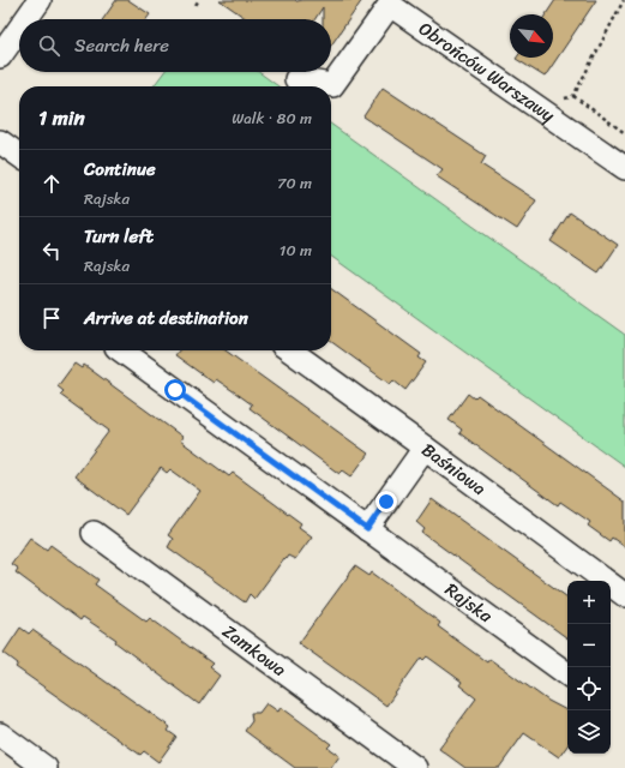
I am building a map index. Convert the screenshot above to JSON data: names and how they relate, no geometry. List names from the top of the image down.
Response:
{
  "streets": {
    "street": [
      "Obrońców Warszawy",
      "Baśniowa",
      "Rajska",
      "Zamkowa"
    ]
  },
  "north": "bottom right",
  "page": {
    "search": "Search here",
    "heading": ["1 min", "Walk · 80 m"],
    "list": [
      ["Continue", "Rajska", "70 m"],
      ["Turn left", "Rajska", "10 m"],
      "Arrive at destination"
    ],
    "map_buttons": ["+", "−"]
  }
}
